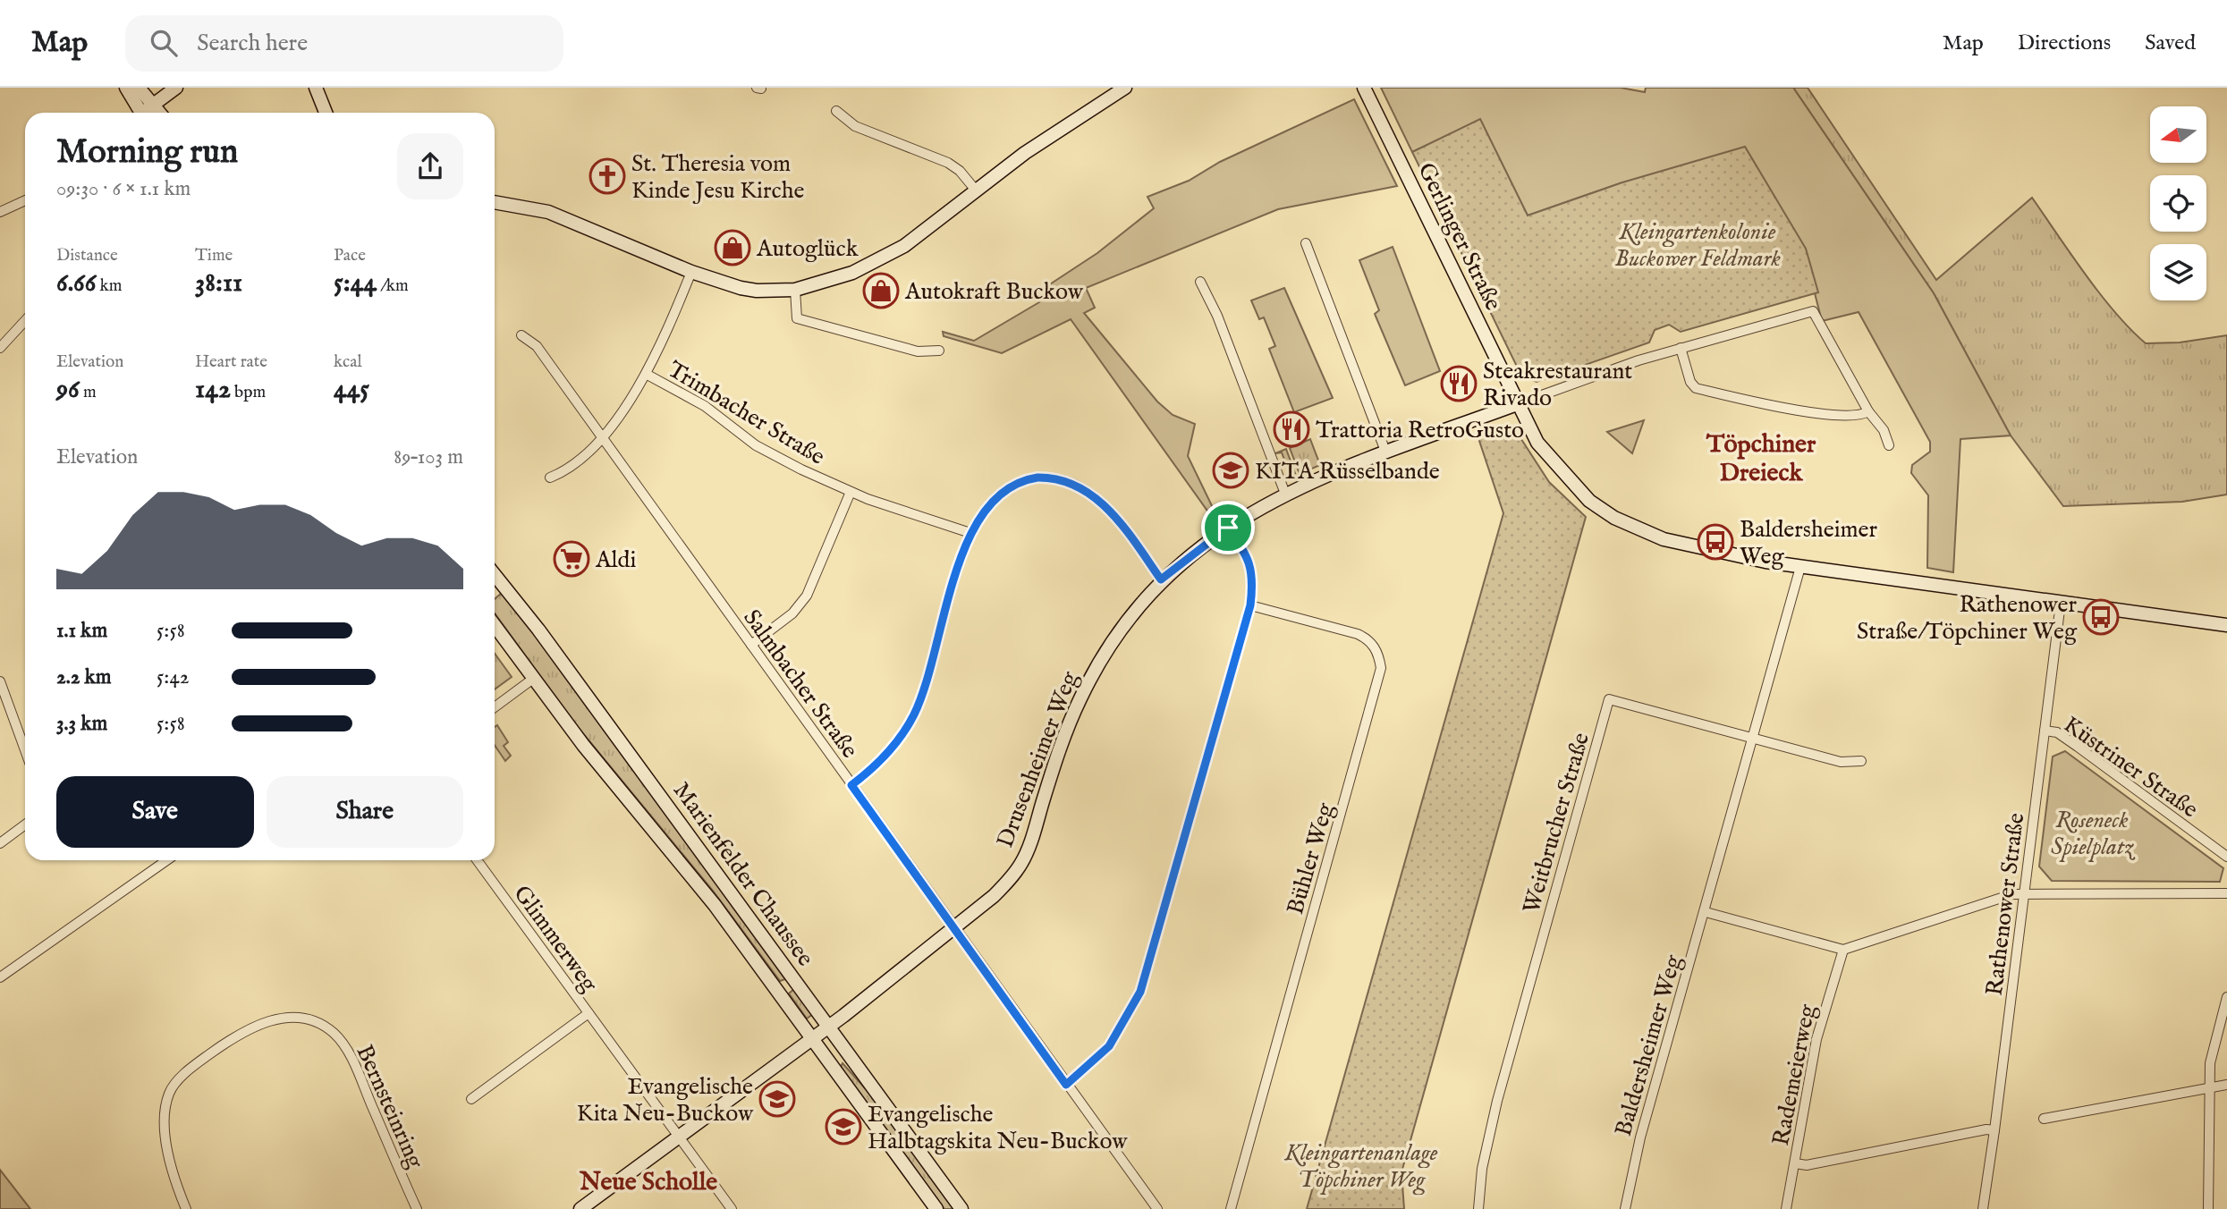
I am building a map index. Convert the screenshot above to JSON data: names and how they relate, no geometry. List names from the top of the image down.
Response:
{
  "streets": {
    "street": [
      "Gerlinger Straße",
      "Trimbacher Straße",
      "Salmbacher Straße",
      "Drusenheimer Weg",
      "Küstriner Straße",
      "Weitbrucher Straße",
      "Bühler Weg",
      "Marienfelder Chaussee",
      "Rathenower Straße",
      "Glimmerweg",
      "Baldersheimer Weg",
      "Rademeierweg",
      "Bernsteinring"
    ]
  },
  "crossings": [
    ["Gerlinger Straße", "Drusenheimer Weg"],
    ["Gerlinger Straße", "Rathenower Straße"],
    ["Gerlinger Straße", "Baldersheimer Weg"],
    ["Salmbacher Straße", "Drusenheimer Weg"],
    ["Drusenheimer Weg", "Marienfelder Chaussee"],
    ["Drusenheimer Weg", "Glimmerweg"],
    ["Küstriner Straße", "Rathenower Straße"],
    ["Weitbrucher Straße", "Baldersheimer Weg"]
  ],
  "districts": ["Töpchiner Dreieck", "Neue Scholle"],
  "parks": ["Kleingartenkolonie Buckower Feldmark", "Roseneck Spielplatz", "Kleingartenanlage Töpchiner Weg"],
  "places": {
    "church": ["St. Theresia vom Kinde Jesu Kirche"],
    "shop": ["Autoglück", "Autokraft Buckow"],
    "restaurant": ["Steakrestaurant Rivado", "Trattoria RetroGusto"],
    "school or university": ["KITA Rüsselbande", "Evangelische Kita Neu-Buckow", "Evangelische Halbtagskita Neu-Buckow"],
    "bus stop": ["Baldersheimer Weg", "Rathenower Straße/Töpchiner Weg"],
    "supermarket": ["Aldi"]
  },
  "north": "left",
  "page": {
    "header": "Map",
    "search": "Search here",
    "nav": ["Map", "Directions", "Saved"],
    "heading": ["Morning run", "09:30 · 6 × 1.1 km"],
    "stats": [
      ["Distance", "6.66 km"],
      ["Time", "38:11"],
      ["Pace", "5:44 /km"],
      ["Elevation", "96 m"],
      ["Heart rate", "142 bpm"],
      ["kcal", "445"]
    ],
    "chart": ["Elevation", "89–103 m"],
    "list": [
      {
        "name": "1.1 km",
        "note": "5:58"
      },
      {
        "name": "2.2 km",
        "note": "5:42"
      },
      {
        "name": "3.3 km",
        "note": "5:58"
      }
    ],
    "buttons": ["Save", "Share"]
  }
}
